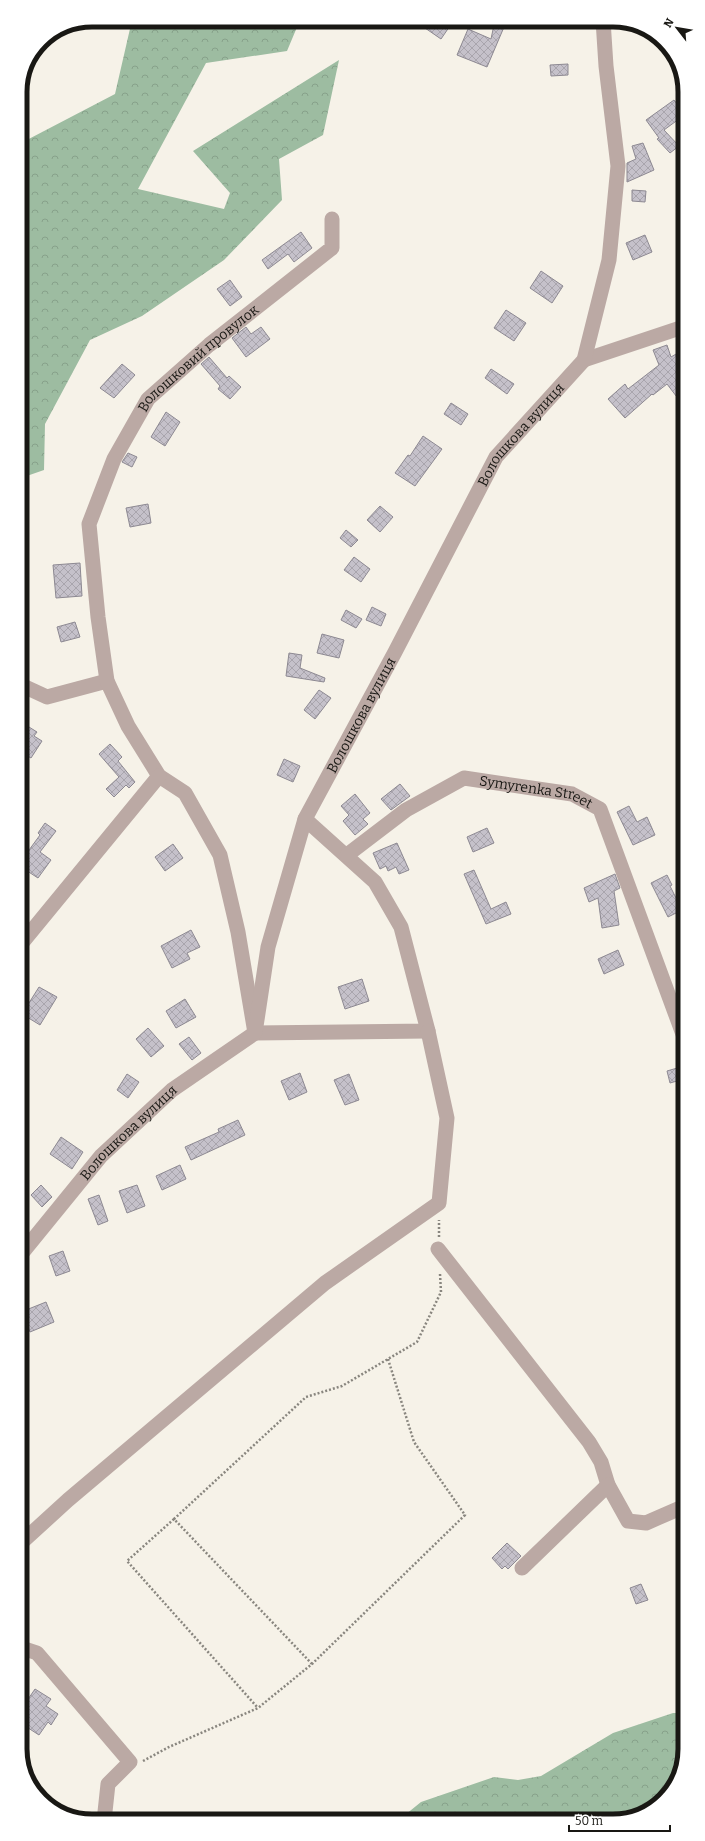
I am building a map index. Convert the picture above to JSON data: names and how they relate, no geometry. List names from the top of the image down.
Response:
{
  "streets": {
    "street": ["Волошковий провулок", "Волошкова вулиця", "Symyrenka Street"]
  },
  "scale_bar": "50 m",
  "north": "top left"
}
